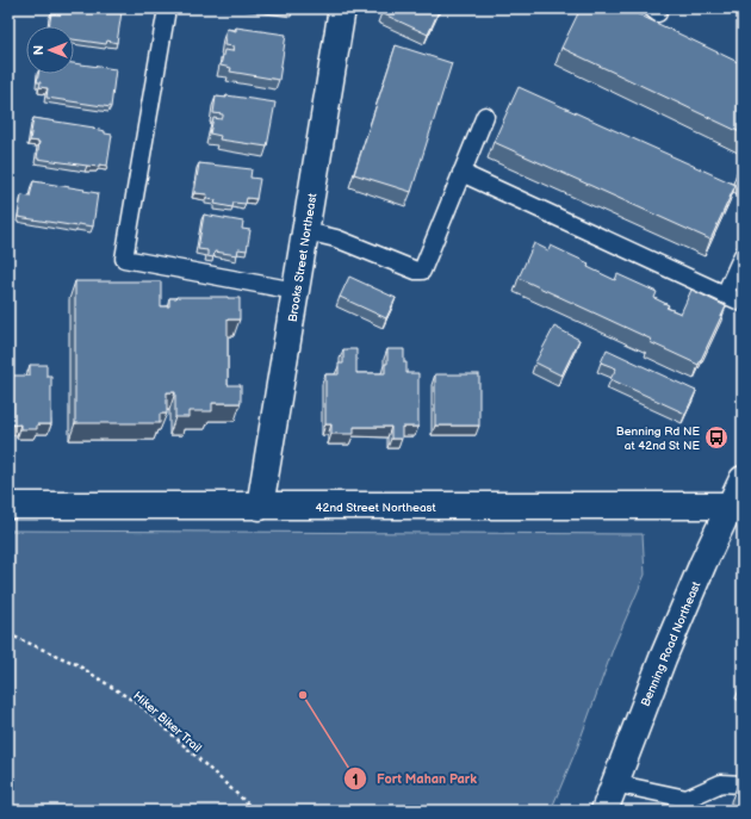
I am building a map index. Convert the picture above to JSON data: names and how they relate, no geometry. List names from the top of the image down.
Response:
{
  "streets": {
    "street": ["Brooks Street Northeast", "42nd Street Northeast", "Benning Road Northeast"],
    "path": ["Hiker Biker Trail"]
  },
  "crossings": [
    ["Brooks Street Northeast", "42nd Street Northeast"],
    ["42nd Street Northeast", "Benning Road Northeast"]
  ],
  "places": {
    "bus stop": ["Benning Rd NE at 42nd St NE"],
    "other": ["Fort Mahan Park"]
  },
  "north": "left"
}
